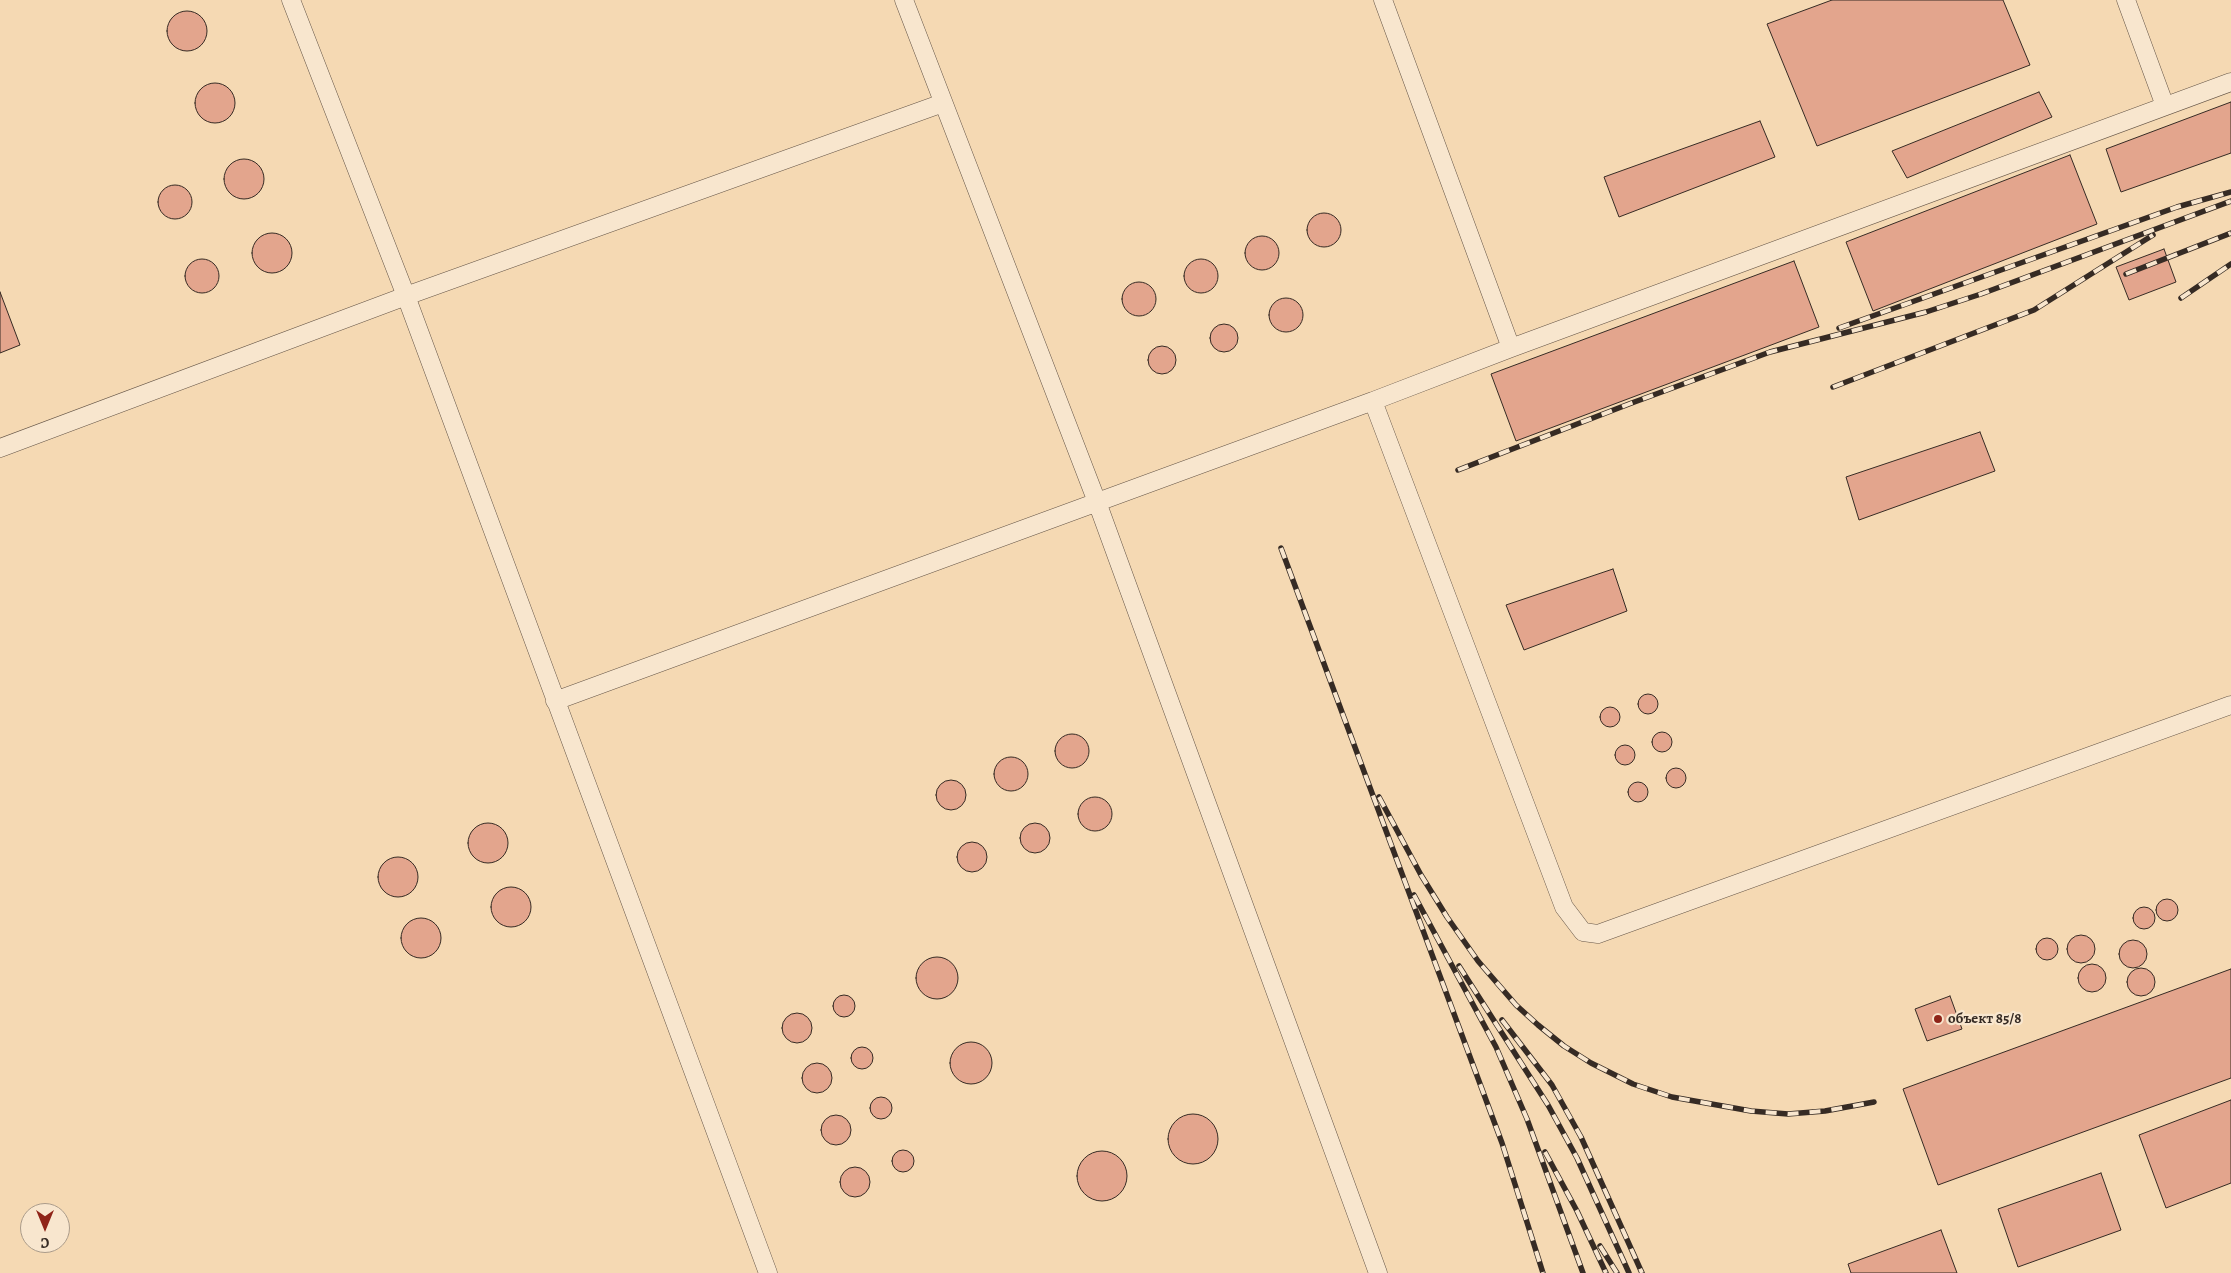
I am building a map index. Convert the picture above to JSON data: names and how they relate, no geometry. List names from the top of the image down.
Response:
{
  "places": ["объект 85/8"],
  "north": "bottom"
}
